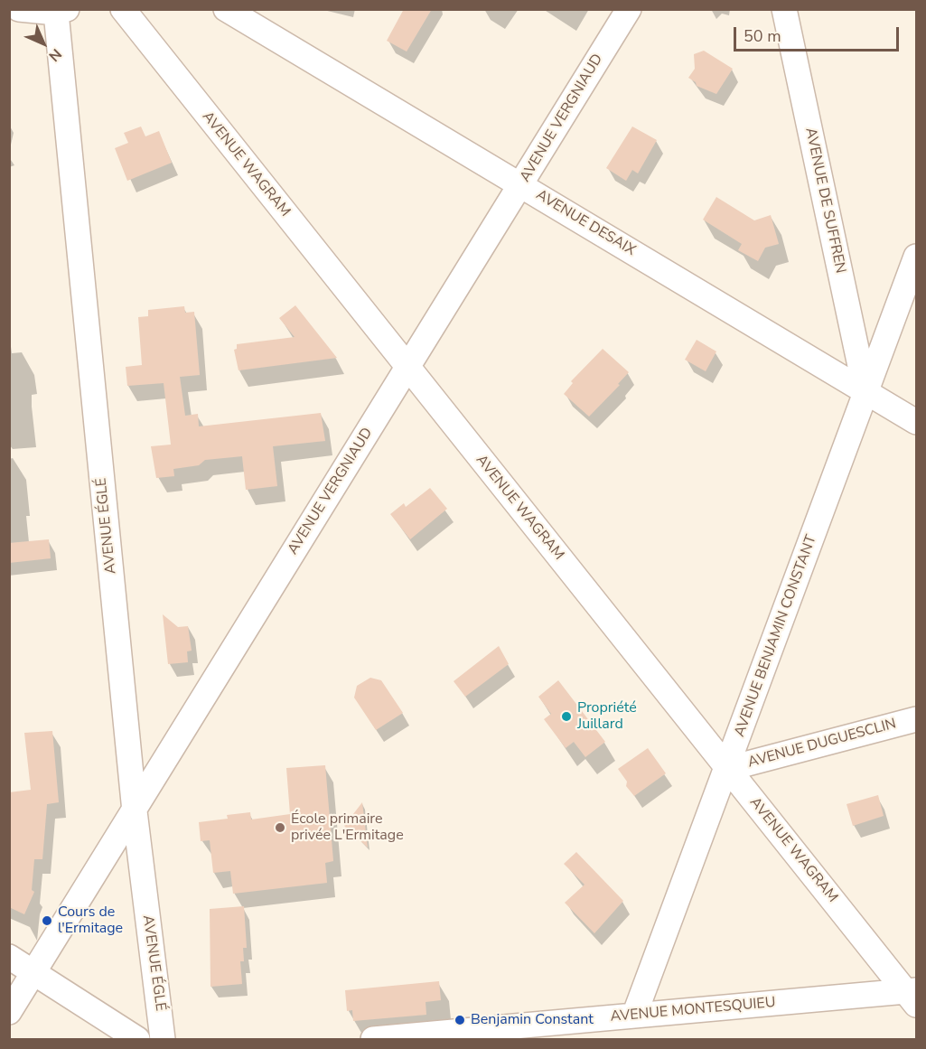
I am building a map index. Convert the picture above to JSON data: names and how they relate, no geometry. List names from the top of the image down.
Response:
{
  "streets": {
    "street": [
      "AVENUE VERGNIAUD",
      "AVENUE WAGRAM",
      "AVENUE DE SUFFREN",
      "AVENUE DESAIX",
      "AVENUE ÉGLÉ",
      "AVENUE BENJAMIN CONSTANT",
      "AVENUE DUGUESCLIN",
      "AVENUE MONTESQUIEU"
    ]
  },
  "crossings": [
    ["AVENUE VERGNIAUD", "AVENUE WAGRAM"],
    ["AVENUE VERGNIAUD", "AVENUE DESAIX"],
    ["AVENUE VERGNIAUD", "AVENUE ÉGLÉ"],
    ["AVENUE WAGRAM", "AVENUE BENJAMIN CONSTANT"],
    ["AVENUE WAGRAM", "AVENUE DUGUESCLIN"],
    ["AVENUE WAGRAM", "AVENUE MONTESQUIEU"],
    ["AVENUE DE SUFFREN", "AVENUE DESAIX"],
    ["AVENUE DE SUFFREN", "AVENUE BENJAMIN CONSTANT"],
    ["AVENUE DESAIX", "AVENUE BENJAMIN CONSTANT"],
    ["AVENUE BENJAMIN CONSTANT", "AVENUE DUGUESCLIN"],
    ["AVENUE BENJAMIN CONSTANT", "AVENUE MONTESQUIEU"]
  ],
  "places": [
    "Propriété Juillard",
    "École primaire privée L'Ermitage",
    "Cours de l'Ermitage",
    "Benjamin Constant"
  ],
  "scale_bar": "50 m",
  "north": "bottom right"
}
